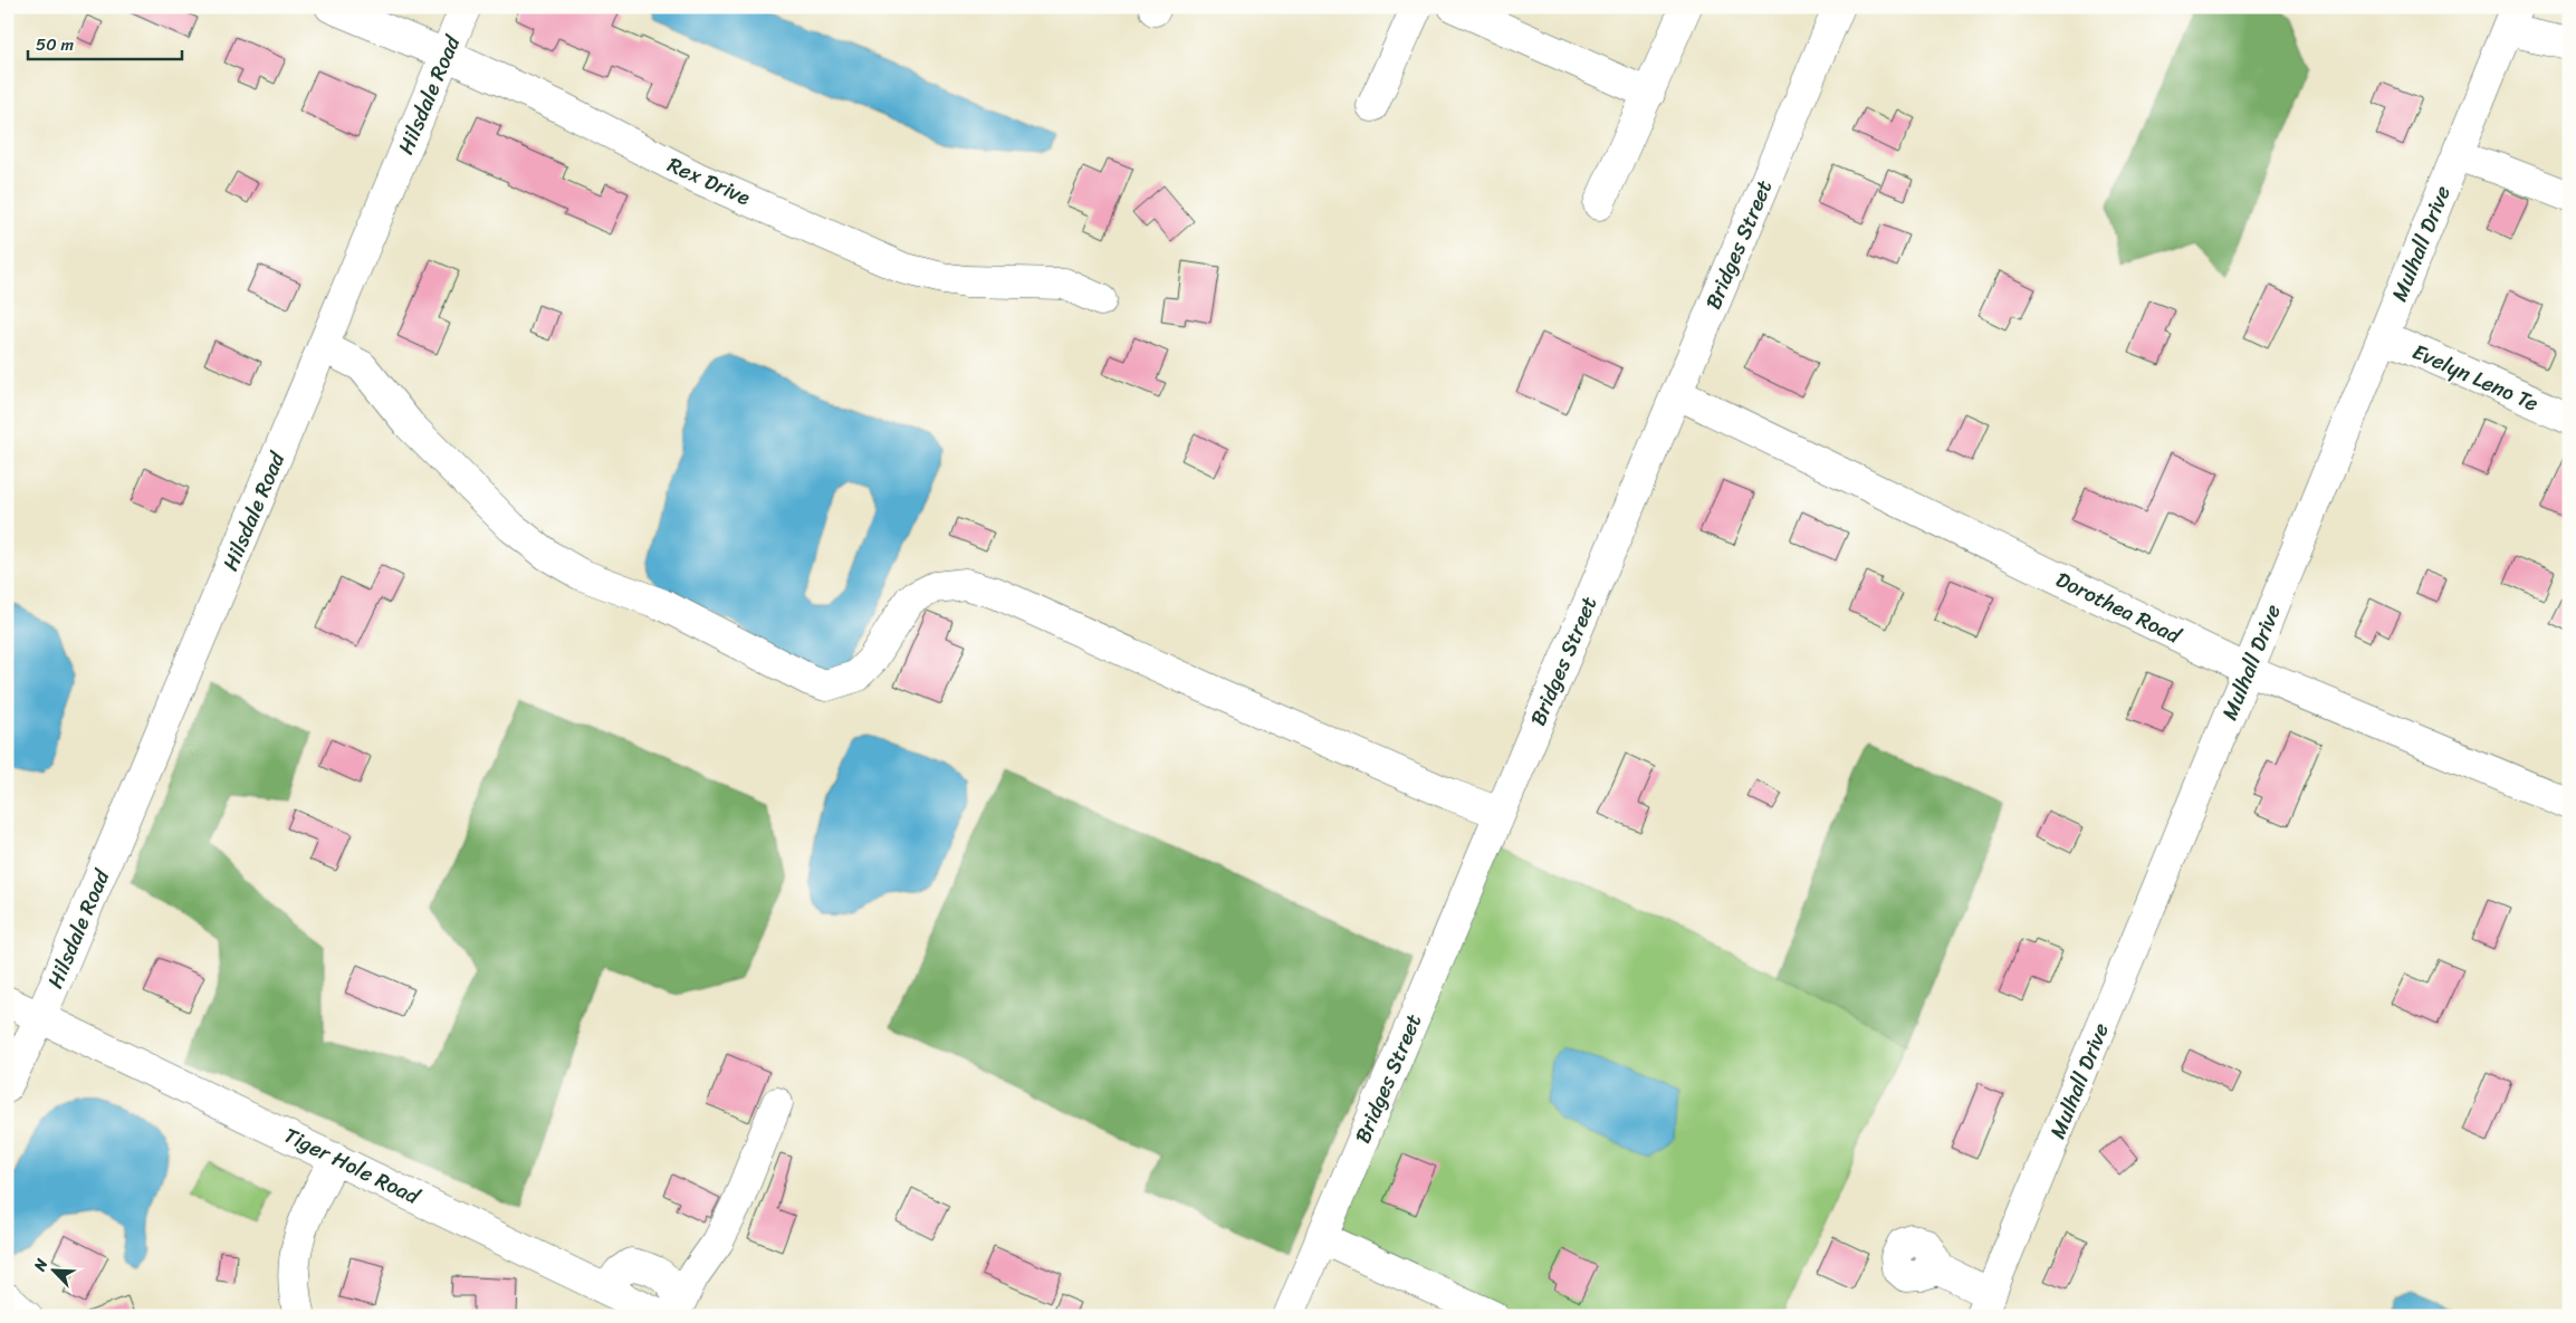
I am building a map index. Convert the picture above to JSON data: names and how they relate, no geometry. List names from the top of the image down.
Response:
{
  "streets": {
    "street": [
      "Hilsdale Road",
      "Rex Drive",
      "Mulhall Drive",
      "Bridges Street",
      "Evelyn Leno Te",
      "Dorothea Road",
      "Tiger Hole Road"
    ]
  },
  "crossings": [
    ["Hilsdale Road", "Rex Drive"],
    ["Hilsdale Road", "Tiger Hole Road"],
    ["Mulhall Drive", "Evelyn Leno Te"],
    ["Mulhall Drive", "Dorothea Road"],
    ["Bridges Street", "Dorothea Road"]
  ],
  "scale_bar": "50 m",
  "north": "top left"
}
